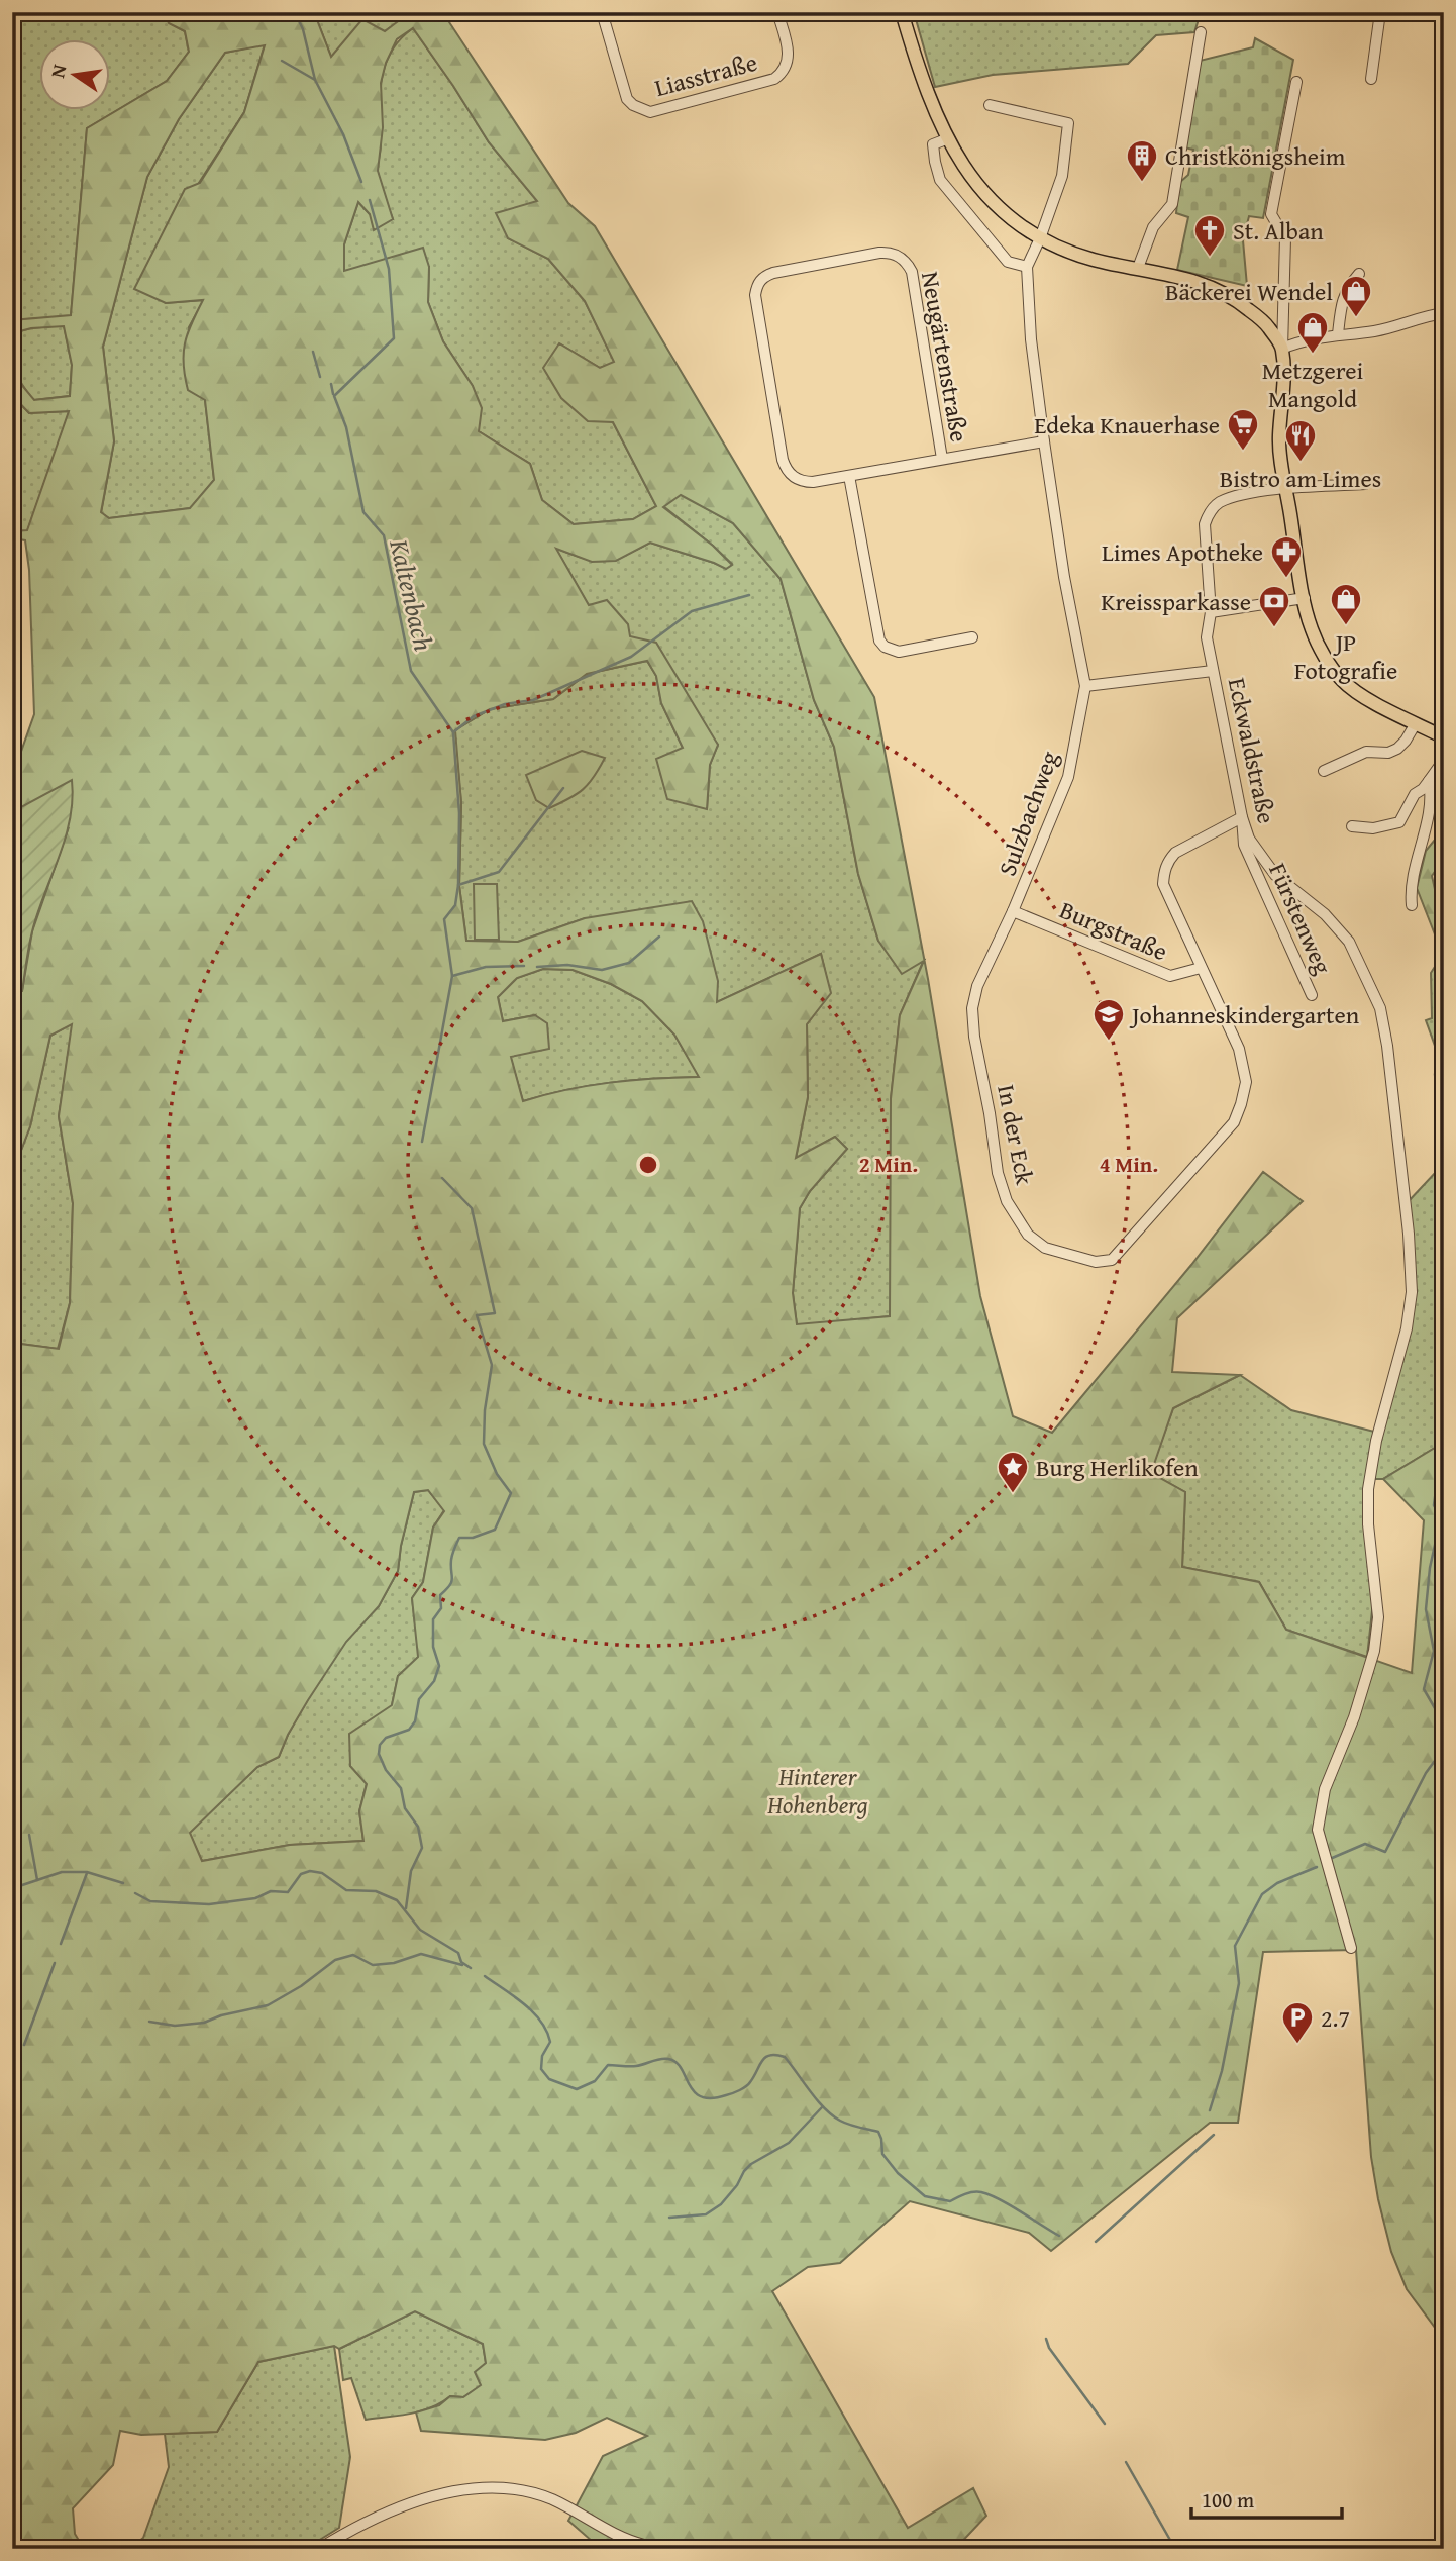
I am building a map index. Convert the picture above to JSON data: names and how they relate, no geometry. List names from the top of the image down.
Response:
{
  "streets": {
    "street": [
      "Liasstraße",
      "Neugärtenstraße",
      "Eckwaldstraße",
      "Sulzbachweg",
      "Fürstenweg",
      "Burgstraße",
      "In der Eck"
    ]
  },
  "crossings": [
    ["Neugärtenstraße", "Sulzbachweg"],
    ["Eckwaldstraße", "Fürstenweg"],
    ["Eckwaldstraße", "In der Eck"],
    ["Sulzbachweg", "Burgstraße"],
    ["Sulzbachweg", "In der Eck"],
    ["Fürstenweg", "In der Eck"],
    ["Burgstraße", "In der Eck"]
  ],
  "water": ["Kaltenbach"],
  "parks": ["Hinterer Hohenberg"],
  "places": {
    "building": ["Christkönigsheim"],
    "church": ["St. Alban"],
    "shop": ["Bäckerei Wendel", "Metzgerei Mangold", "JP Fotografie"],
    "supermarket": ["Edeka Knauerhase"],
    "restaurant": ["Bistro am Limes"],
    "pharmacy": ["Limes Apotheke"],
    "bank": ["Kreissparkasse"],
    "school or university": ["Johanneskindergarten"],
    "place": ["Burg Herlikofen"],
    "parking": ["2.7"]
  },
  "scale_bar": "100 m",
  "north": "left",
  "rings": ["2 Min.", "4 Min."]
}
